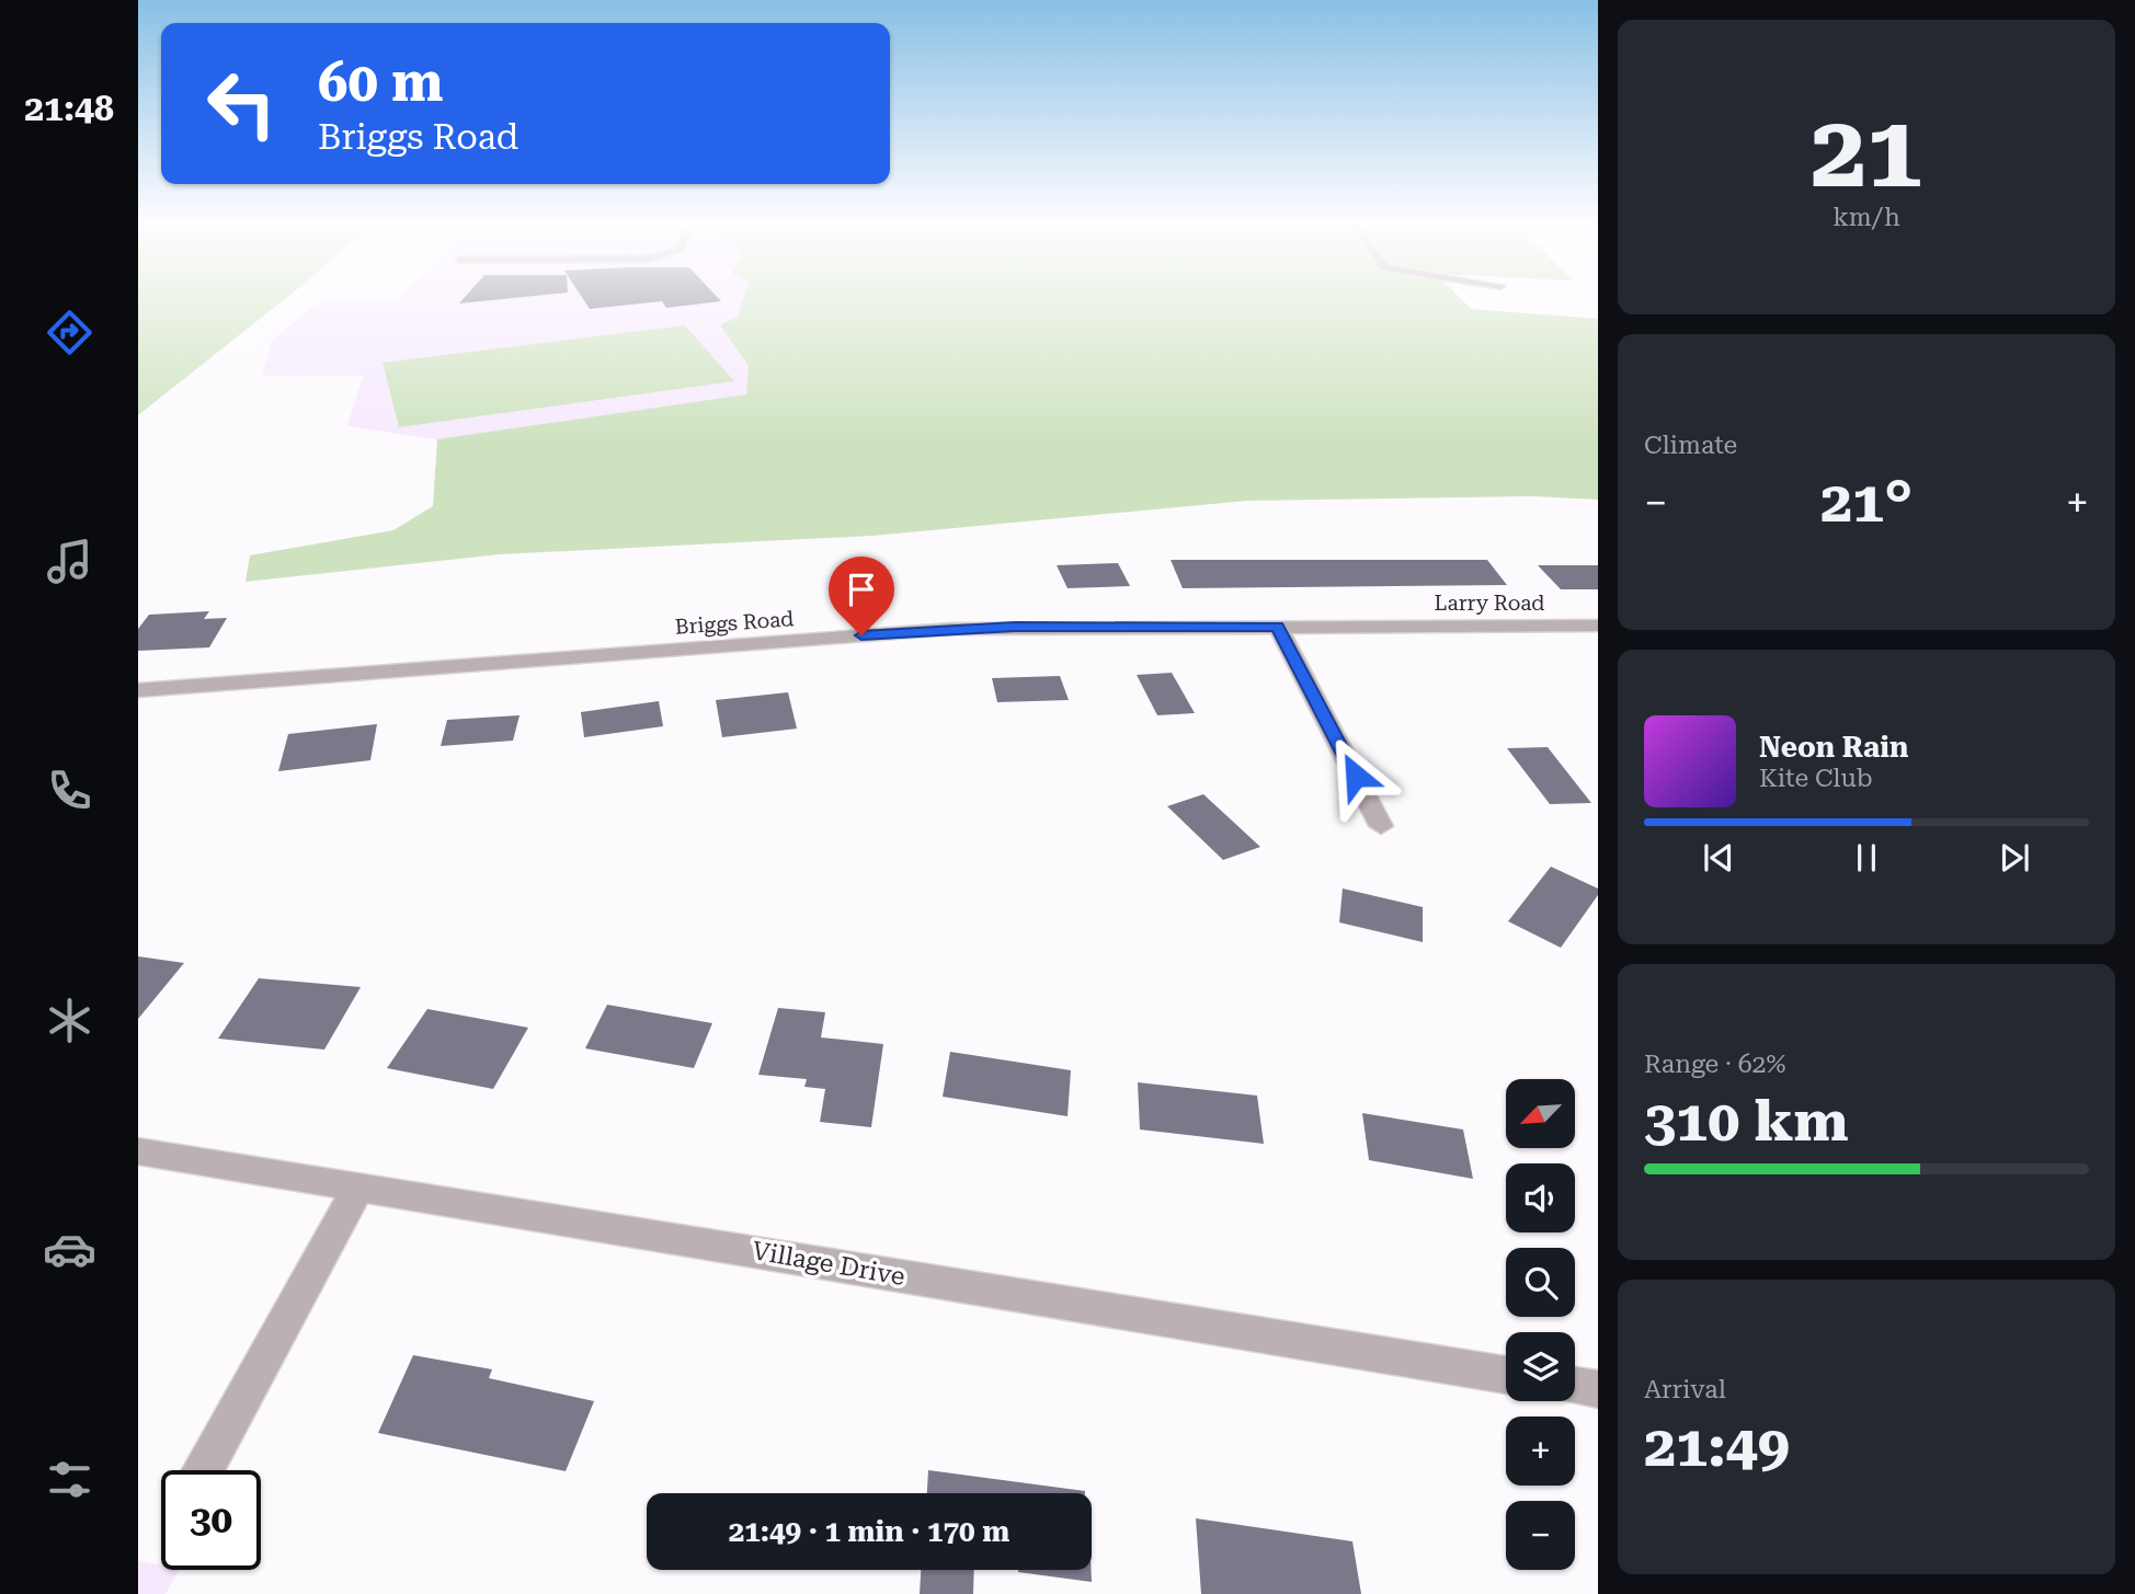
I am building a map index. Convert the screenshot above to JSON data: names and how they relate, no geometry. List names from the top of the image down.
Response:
{
  "streets": {
    "street": ["Larry Road", "Briggs Road", "Village Drive"]
  },
  "crossings": [
    ["Larry Road", "Briggs Road"]
  ],
  "north": "bottom left",
  "page": {
    "tabs": "21:48",
    "tile": [
      ["21", "km/h"],
      "Climate",
      ["Range · 62%", "310 km"],
      ["Arrival", "21:49"]
    ],
    "turn": ["60 m", "Briggs Road"],
    "heat": ["−", "21°", "+"],
    "song": ["Neon Rain", "Kite Club"],
    "map_buttons": ["+", "−"],
    "limit": "30",
    "trip": "21:49 · 1 min · 170 m"
  }
}
